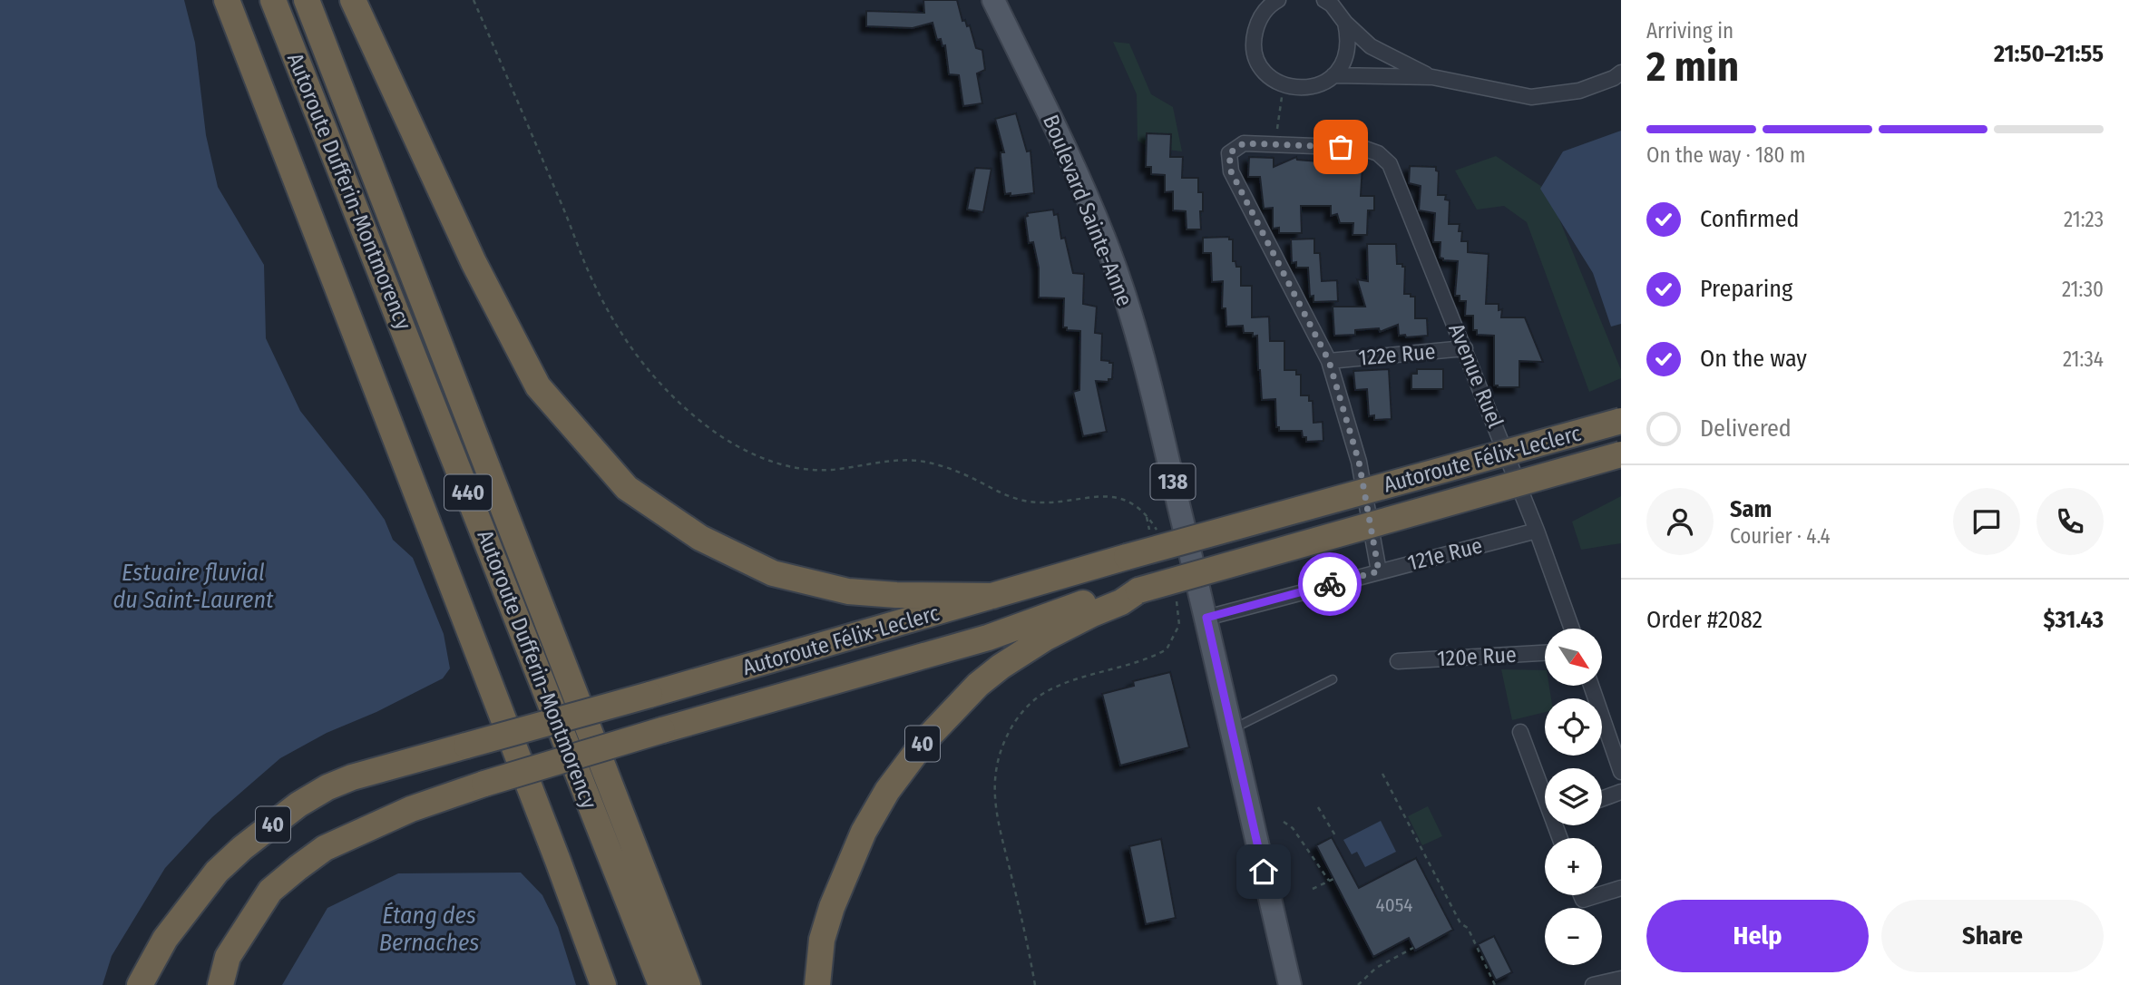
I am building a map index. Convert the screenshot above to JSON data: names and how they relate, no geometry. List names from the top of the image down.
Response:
{
  "streets": {
    "highway": [
      "Autoroute Dufferin-Montmorency",
      "Autoroute Félix-Leclerc",
      "440",
      "40"
    ],
    "main road": ["Boulevard Sainte-Anne", "138"],
    "street": [
      "122e Rue",
      "Avenue Ruel",
      "121e Rue",
      "120e Rue"
    ]
  },
  "crossings": [
    ["Boulevard Sainte-Anne", "121e Rue"],
    ["122e Rue", "Avenue Ruel"],
    ["122e Rue", "121e Rue"],
    ["Avenue Ruel", "121e Rue"],
    ["Autoroute Félix-Leclerc", "40"]
  ],
  "water": ["Estuaire fluvial du Saint-Laurent", "Étang des Bernaches"],
  "house_numbers": ["4054"],
  "north": "bottom right",
  "page": {
    "heading": ["2 min", "Arriving in", "21:50–21:55"],
    "panel": [
      "Sam",
      "Courier · 4.4",
      "Order #2082",
      "$31.43"
    ],
    "bar": "On the way · 180 m",
    "list": [
      ["Confirmed", "21:23"],
      ["Preparing", "21:30"],
      ["On the way", "21:34"],
      "Delivered"
    ],
    "map_buttons": ["+", "−"],
    "buttons": ["Help", "Share"]
  }
}
